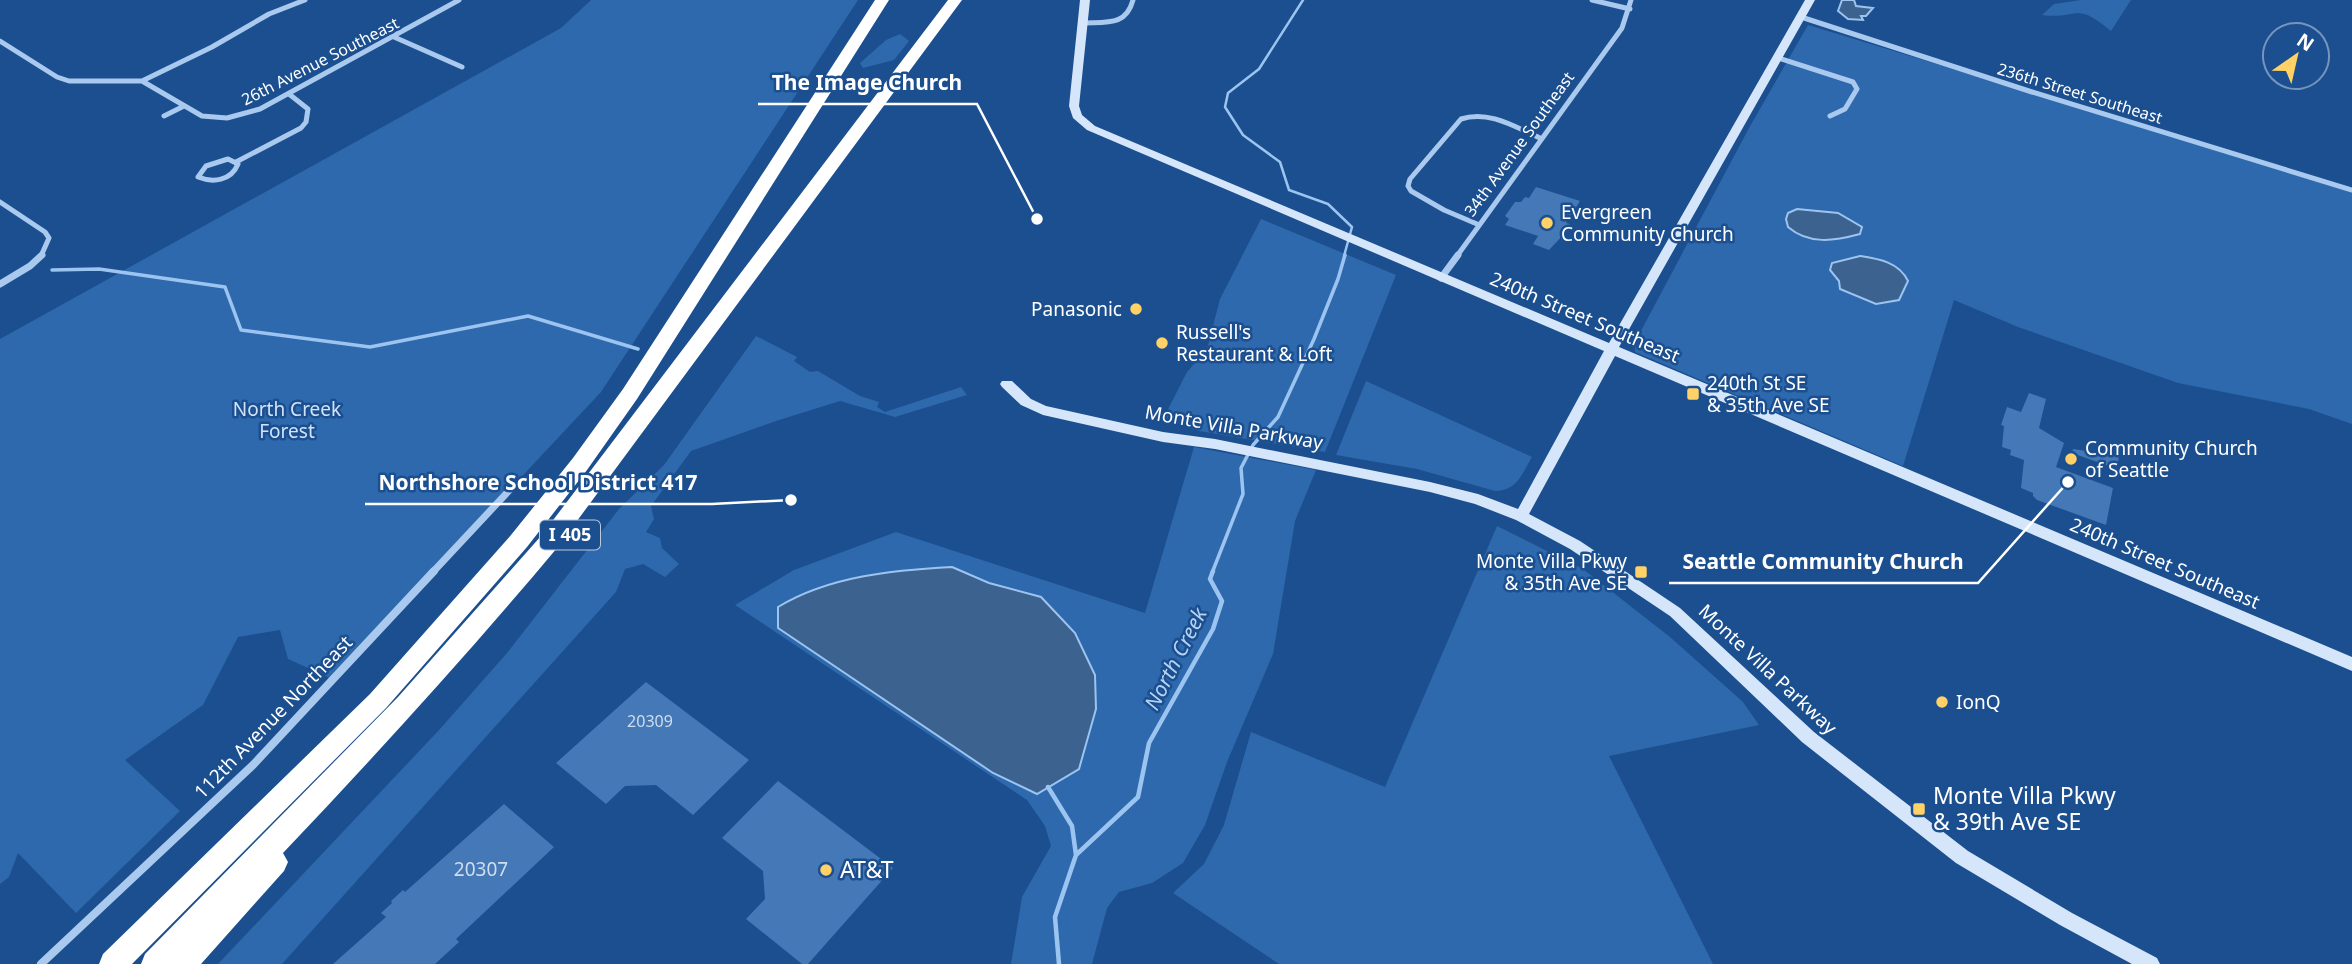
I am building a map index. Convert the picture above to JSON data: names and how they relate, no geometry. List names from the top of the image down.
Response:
{
  "streets": {
    "highway": ["I 405"],
    "street": [
      "26th Avenue Southeast",
      "236th Street Southeast",
      "34th Avenue Southeast",
      "240th Street Southeast",
      "Monte Villa Parkway",
      "112th Avenue Northeast"
    ]
  },
  "crossings": [
    ["34th Avenue Southeast", "240th Street Southeast"]
  ],
  "water": ["North Creek"],
  "parks": ["North Creek Forest"],
  "places": {
    "other": [
      "The Image Church",
      "Evergreen Community Church",
      "Panasonic",
      "Russell's Restaurant & Loft",
      "Community Church of Seattle",
      "Seattle Community Church",
      "Northshore School District 417",
      "IonQ",
      "AT&T"
    ],
    "transit": ["240th St SE & 35th Ave SE", "Monte Villa Pkwy & 35th Ave SE", "Monte Villa Pkwy & 39th Ave SE"]
  },
  "house_numbers": ["20309", "20307"],
  "north": "top right"
}
